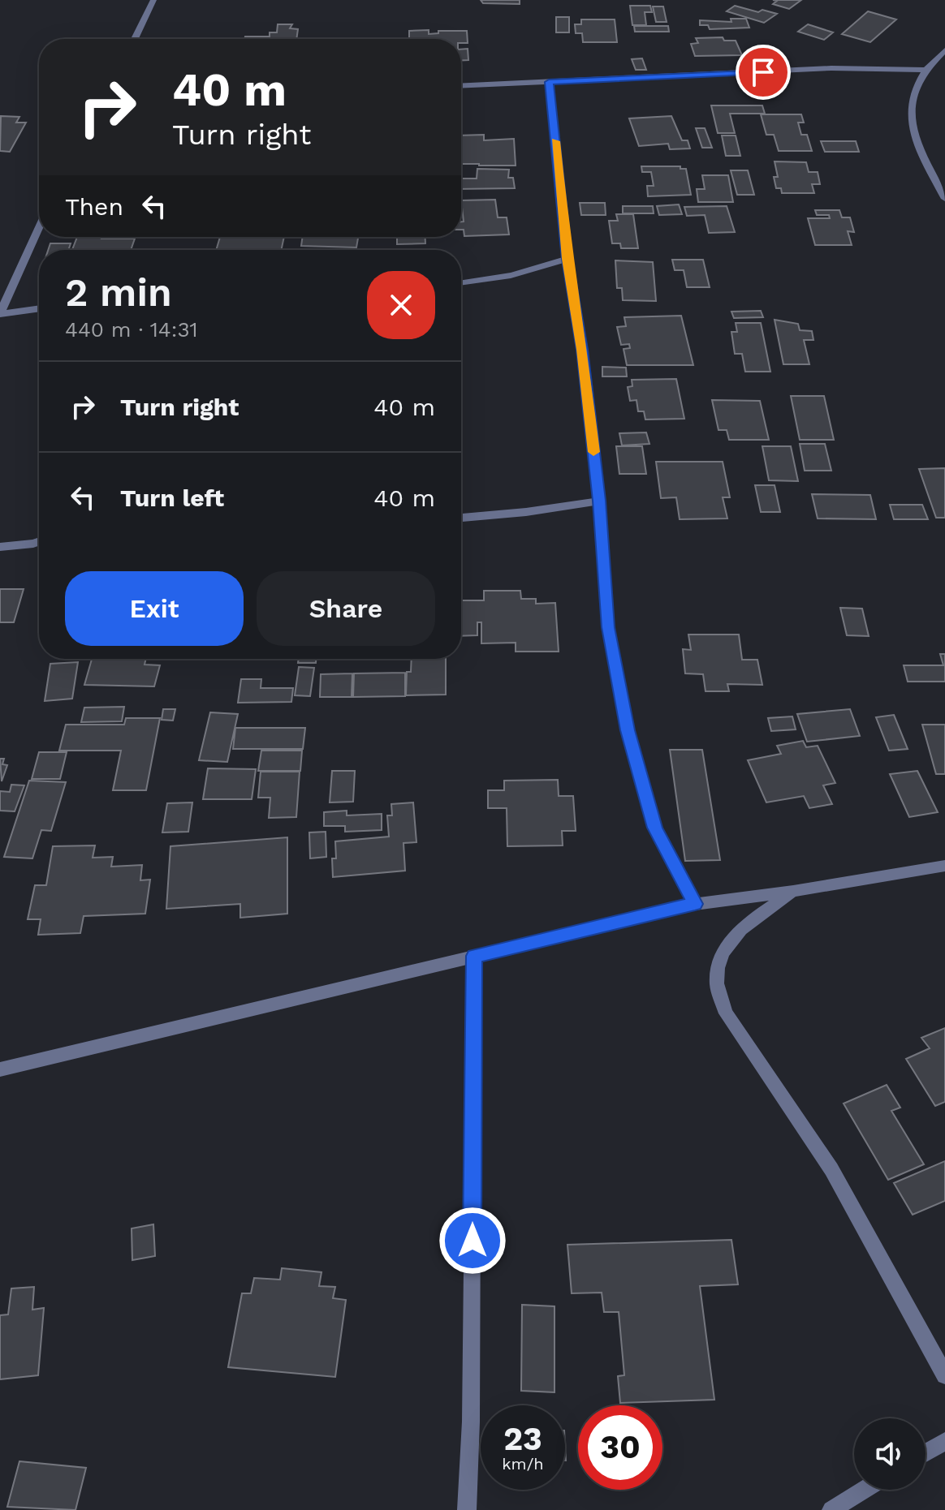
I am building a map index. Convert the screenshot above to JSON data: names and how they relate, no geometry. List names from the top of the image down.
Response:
{
  "page": {
    "turn": ["40 m", "Turn right"],
    "then": "Then",
    "heading": ["2 min", "440 m · 14:31"],
    "list": [
      {
        "name": "Turn right",
        "value": "40 m"
      },
      {
        "name": "Turn left",
        "value": "40 m"
      }
    ],
    "buttons": ["Exit", "Share"],
    "speed": "23 km/h",
    "limit": "30"
  }
}
